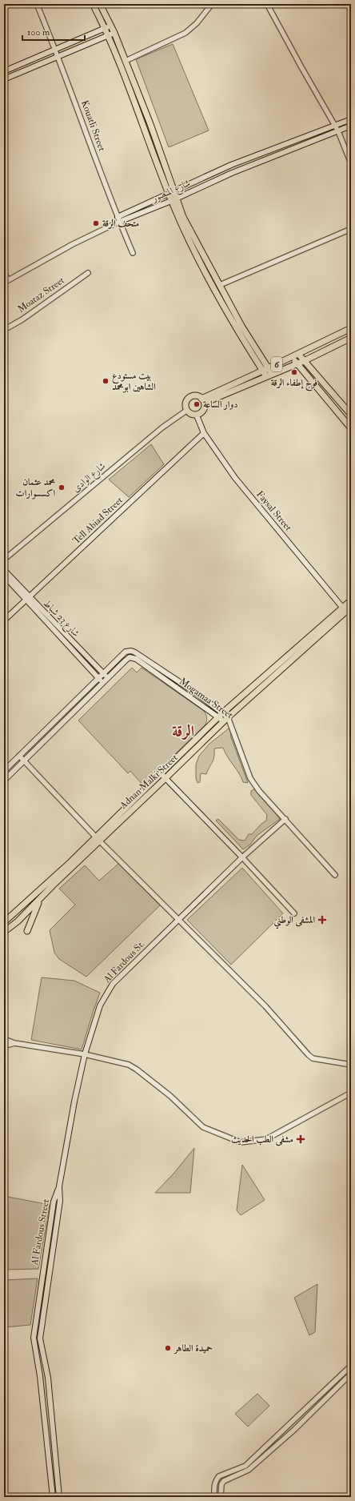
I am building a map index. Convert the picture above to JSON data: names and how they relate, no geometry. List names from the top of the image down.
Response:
{
  "streets": {
    "main road": [
      "شارع المنصور",
      "6",
      "Faysal Street",
      "Tell Abiad Street",
      "شارع 23 شباط",
      "Mogamaa Street",
      "Adnan Malki Street",
      "Al Fardous St.",
      "Al Fardous Street"
    ],
    "street": ["Kouatli Street", "Moataz Street", "شارع الوادى"]
  },
  "crossings": [
    ["Kouatli Street", "شارع المنصور"],
    ["6", "شارع الوادى"],
    ["6", "Faysal Street"],
    ["شارع الوادى", "Faysal Street"],
    ["Faysal Street", "Tell Abiad Street"],
    ["Faysal Street", "Adnan Malki Street"],
    ["Tell Abiad Street", "شارع 23 شباط"],
    ["شارع 23 شباط", "Mogamaa Street"],
    ["Mogamaa Street", "Adnan Malki Street"],
    ["Al Fardous St.", "Al Fardous Street"]
  ],
  "districts": ["الرقة"],
  "places": {
    "other": [
      "متحف الرقة",
      "فوج إطفاء الرقة",
      "بيت مستودع الشاهين ابومحمد",
      "دوار الساعة",
      "محمد عثمان اكسسوارات",
      "حميدة الطاهر"
    ],
    "health": ["المشفى الوطني", "مشفى الطب الحديث"]
  },
  "scale_bar": "100 m"
}
